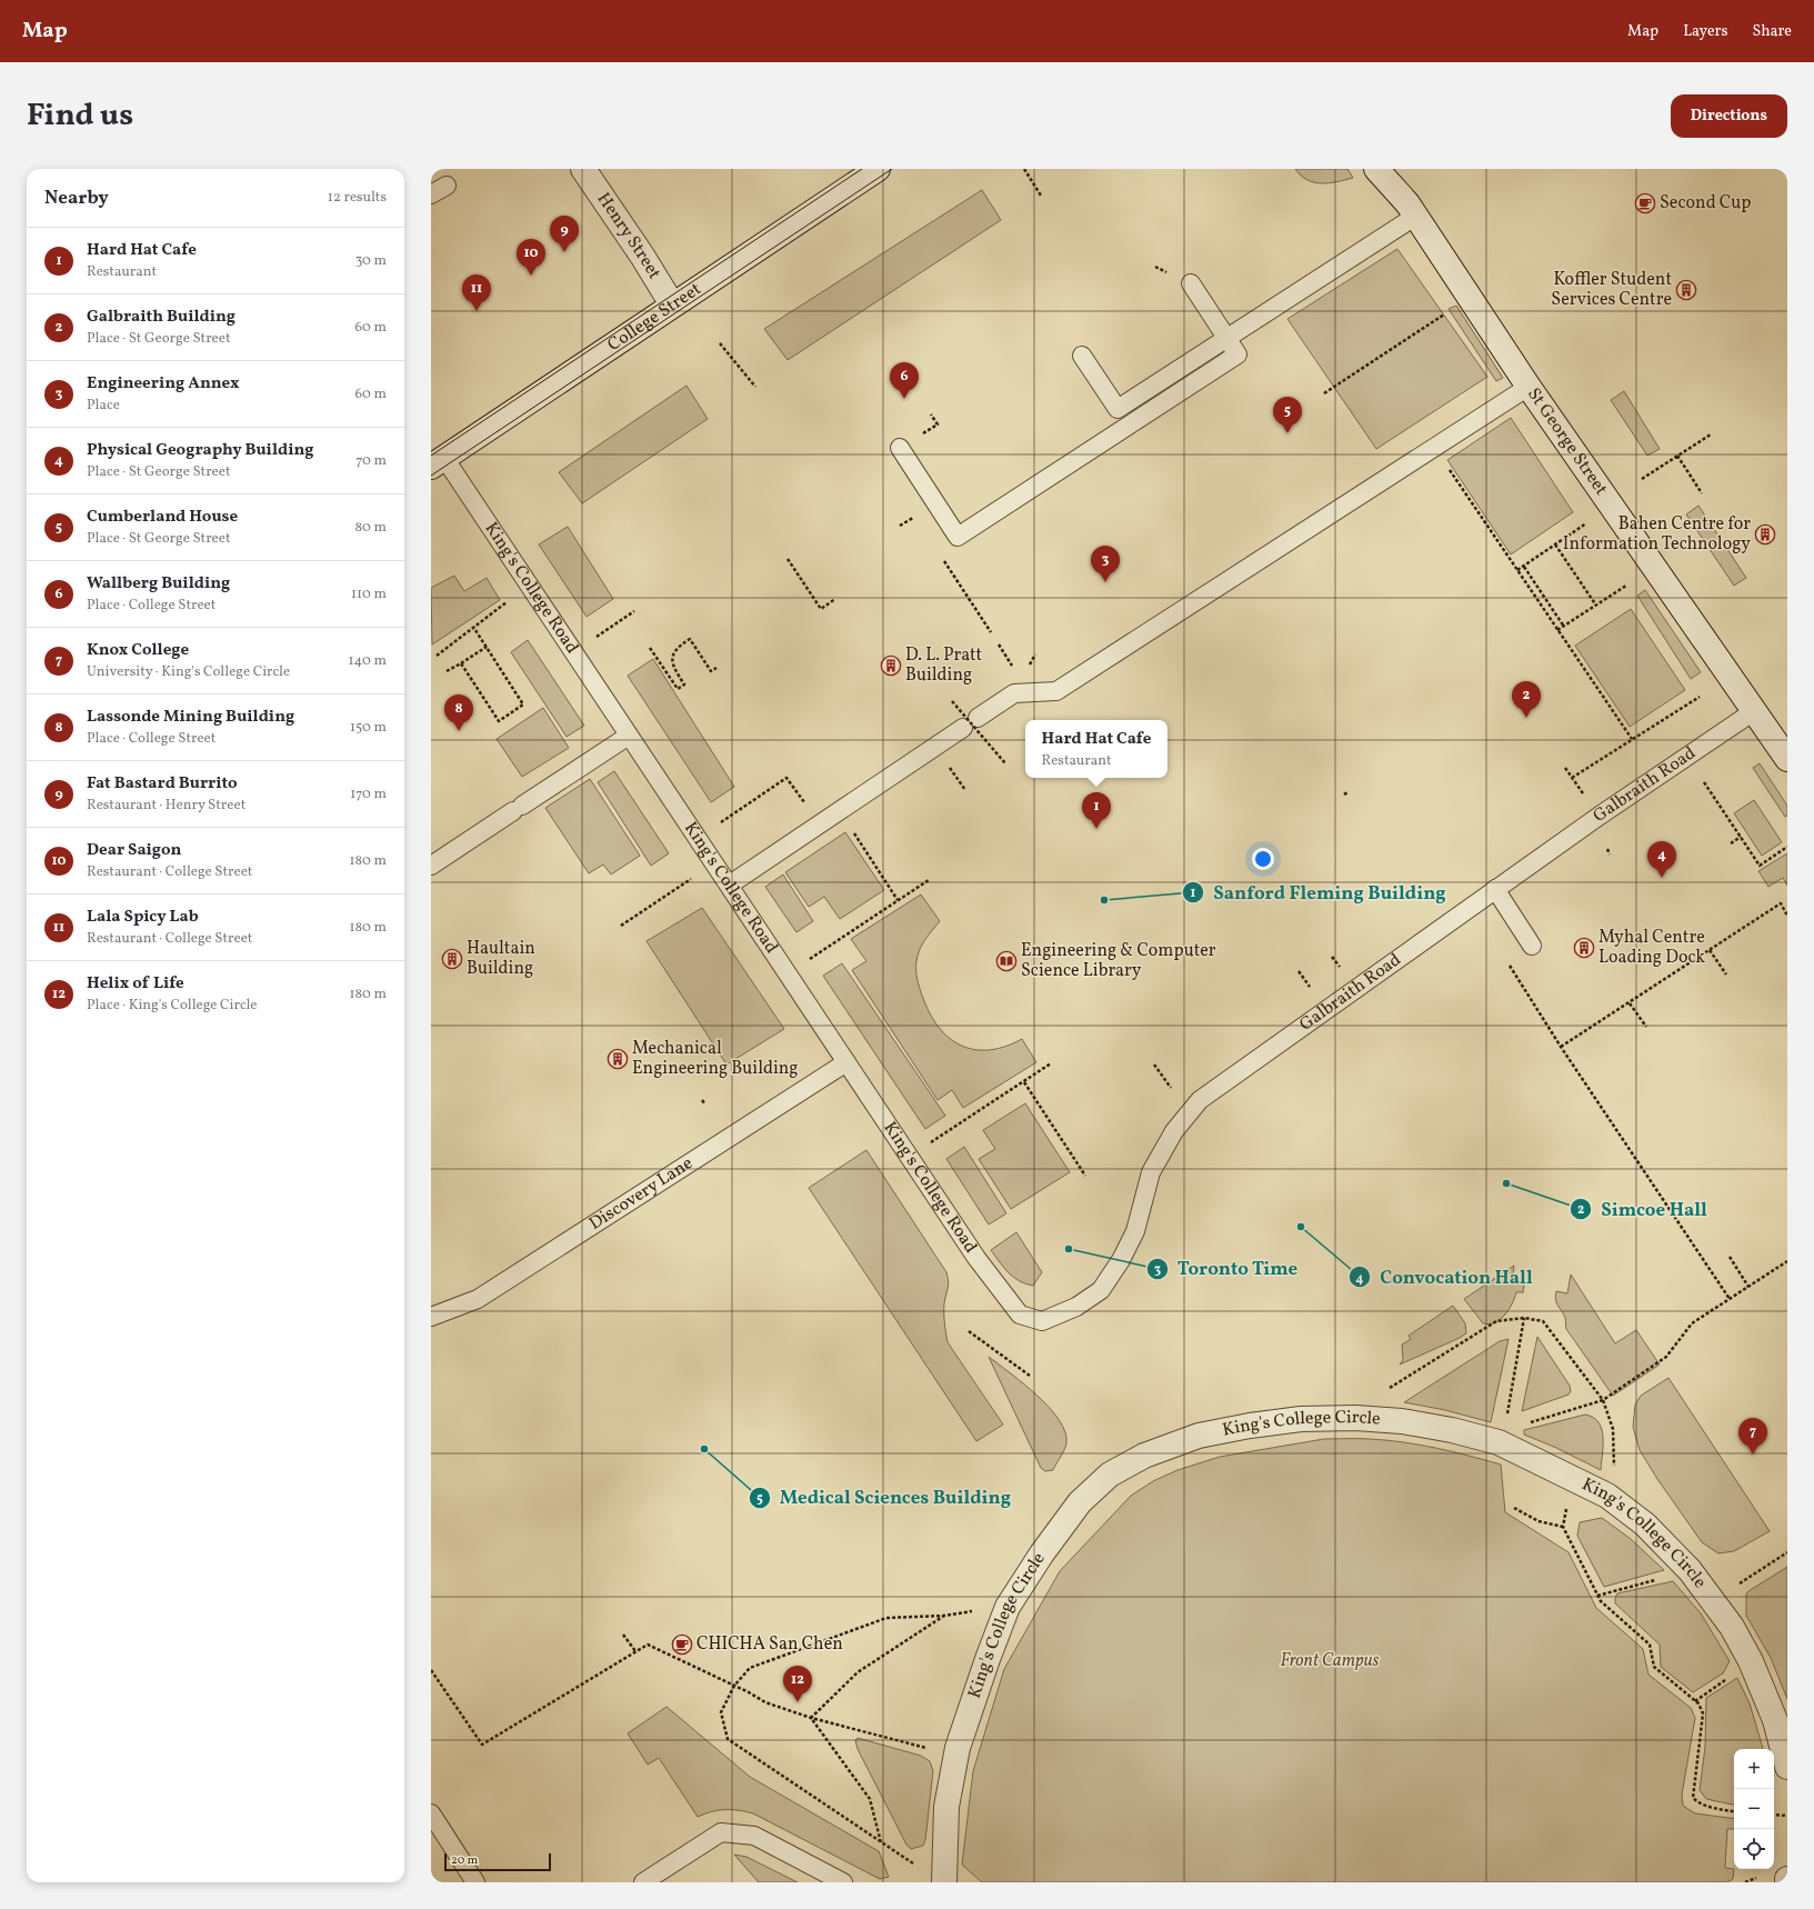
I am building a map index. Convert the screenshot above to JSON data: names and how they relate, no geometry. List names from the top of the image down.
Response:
{
  "streets": {
    "street": [
      "Henry Street",
      "College Street",
      "St George Street",
      "King's College Circle"
    ],
    "lane": ["King's College Road", "Galbraith Road", "Discovery Lane"]
  },
  "crossings": [
    ["Henry Street", "College Street"],
    ["College Street", "King's College Road"],
    ["St George Street", "Galbraith Road"],
    ["King's College Road", "Galbraith Road"],
    ["King's College Road", "Discovery Lane"]
  ],
  "parks": ["Front Campus"],
  "places": {
    "cafe": ["Second Cup", "CHICHA San Chen"],
    "building": [
      "Koffler Student Services Centre",
      "Bahen Centre for Information Technology",
      "D. L. Pratt Building",
      "Myhal Centre Loading Dock",
      "Haultain Building",
      "Mechanical Engineering Building"
    ],
    "other": [
      "Sanford Fleming Building",
      "Simcoe Hall",
      "Convocation Hall",
      "Toronto Time",
      "Medical Sciences Building"
    ],
    "library": ["Engineering & Computer Science Library"]
  },
  "scale_bar": "20 m",
  "page": {
    "header": "Map",
    "nav": ["Map", "Layers", "Share"],
    "title": "Find us",
    "buttons": "Directions",
    "heading": ["Nearby", "12 results"],
    "pins": [
      "9",
      "10",
      "11",
      "6",
      "5",
      "3",
      "2",
      "8",
      "1",
      "4",
      "7",
      "12"
    ],
    "list": [
      {
        "mark": "1",
        "name": "Hard Hat Cafe",
        "note": "Restaurant",
        "value": "30 m"
      },
      {
        "mark": "2",
        "name": "Galbraith Building",
        "note": "Place · St George Street",
        "value": "60 m"
      },
      {
        "mark": "3",
        "name": "Engineering Annex",
        "note": "Place",
        "value": "60 m"
      },
      {
        "mark": "4",
        "name": "Physical Geography Building",
        "note": "Place · St George Street",
        "value": "70 m"
      },
      {
        "mark": "5",
        "name": "Cumberland House",
        "note": "Place · St George Street",
        "value": "80 m"
      },
      {
        "mark": "6",
        "name": "Wallberg Building",
        "note": "Place · College Street",
        "value": "110 m"
      },
      {
        "mark": "7",
        "name": "Knox College",
        "note": "University · King's College Circle",
        "value": "140 m"
      },
      {
        "mark": "8",
        "name": "Lassonde Mining Building",
        "note": "Place · College Street",
        "value": "150 m"
      },
      {
        "mark": "9",
        "name": "Fat Bastard Burrito",
        "note": "Restaurant · Henry Street",
        "value": "170 m"
      },
      {
        "mark": "10",
        "name": "Dear Saigon",
        "note": "Restaurant · College Street",
        "value": "180 m"
      },
      {
        "mark": "11",
        "name": "Lala Spicy Lab",
        "note": "Restaurant · College Street",
        "value": "180 m"
      },
      {
        "mark": "12",
        "name": "Helix of Life",
        "note": "Place · King's College Circle",
        "value": "180 m"
      }
    ],
    "popup": ["Hard Hat Cafe", "Restaurant"],
    "map_buttons": ["+", "−"],
    "scale": "20 m"
  }
}
